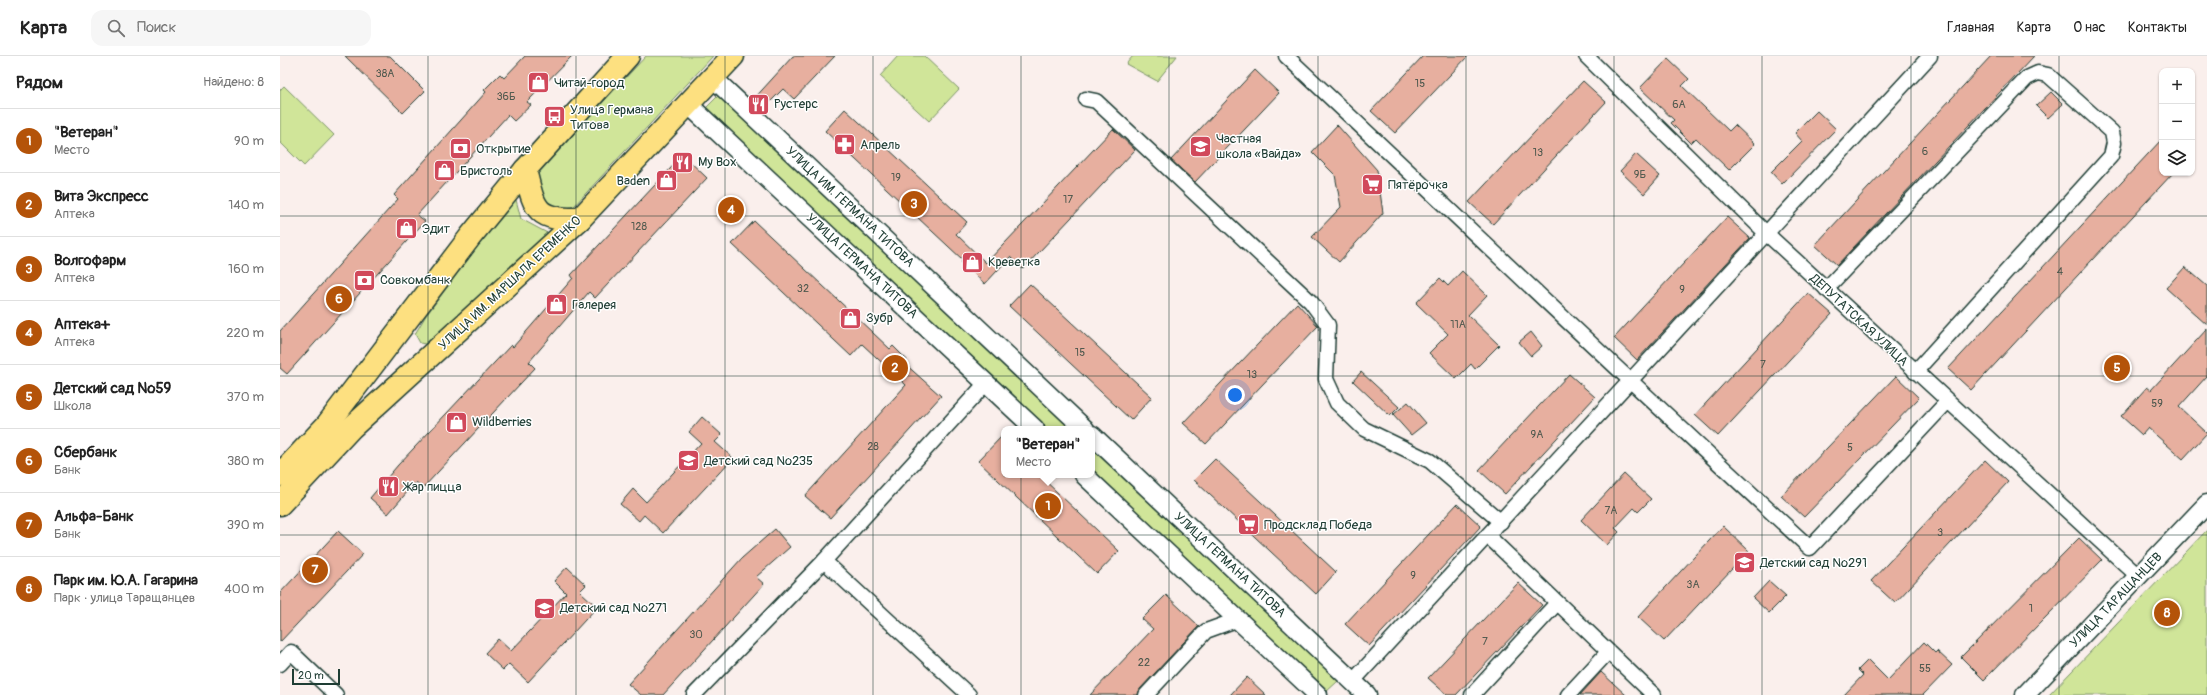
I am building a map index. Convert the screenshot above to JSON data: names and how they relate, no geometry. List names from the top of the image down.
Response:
{
  "streets": {
    "highway": ["УЛИЦА ИМ. МАРШАЛА ЕРЕМЕНКО"],
    "street": [
      "УЛИЦА ИМ. ГЕРМАНА ТИТОВА",
      "УЛИЦА ГЕРМАНА ТИТОВА",
      "ДЕПУТАТСКАЯ УЛИЦА",
      "УЛИЦА ТАРАЩАНЦЕВ"
    ]
  },
  "crossings": [
    ["УЛИЦА ИМ. ГЕРМАНА ТИТОВА", "УЛИЦА ИМ. МАРШАЛА ЕРЕМЕНКО"],
    ["УЛИЦА ГЕРМАНА ТИТОВА", "УЛИЦА ИМ. МАРШАЛА ЕРЕМЕНКО"],
    ["ДЕПУТАТСКАЯ УЛИЦА", "УЛИЦА ТАРАЩАНЦЕВ"]
  ],
  "places": {
    "shop": [
      "Читай-город",
      "Бристоль",
      "Baden",
      "Эдит",
      "Креветка",
      "Галерея",
      "Зубр",
      "Wildberries"
    ],
    "restaurant": ["Рустерс", "My Box", "Жар пицца"],
    "bus stop": ["Улица Германа Титова"],
    "pharmacy": ["Апрель"],
    "school or university": [
      "Частная школа «Вайда»",
      "Детский сад №235",
      "Детский сад №291",
      "Детский сад №271"
    ],
    "bank": ["Открытие", "Совкомбанк"],
    "supermarket": ["Пятёрочка", "Продсклад Победа"]
  },
  "house_numbers": [
    "38А",
    "15",
    "36Б",
    "6А",
    "6",
    "13",
    "9Б",
    "19",
    "17",
    "128",
    "4",
    "32",
    "9",
    "11А",
    "15",
    "7",
    "13",
    "59",
    "9А",
    "28",
    "5",
    "7А",
    "3",
    "9",
    "3А",
    "1",
    "30",
    "7",
    "22",
    "55"
  ],
  "scale_bar": "20 m",
  "page": {
    "header": "Карта",
    "search": "Поиск",
    "nav": [
      "Главная",
      "Карта",
      "О нас",
      "Контакты"
    ],
    "heading": ["Рядом", "Найдено: 8"],
    "map_buttons": ["+", "−"],
    "list": [
      {
        "mark": "1",
        "name": "\"Ветеран\"",
        "note": "Место",
        "value": "90 m"
      },
      {
        "mark": "2",
        "name": "Вита Экспресс",
        "note": "Аптека",
        "value": "140 m"
      },
      {
        "mark": "3",
        "name": "Волгофарм",
        "note": "Аптека",
        "value": "160 m"
      },
      {
        "mark": "4",
        "name": "Аптека+",
        "note": "Аптека",
        "value": "220 m"
      },
      {
        "mark": "5",
        "name": "Детский сад №59",
        "note": "Школа",
        "value": "370 m"
      },
      {
        "mark": "6",
        "name": "Сбербанк",
        "note": "Банк",
        "value": "380 m"
      },
      {
        "mark": "7",
        "name": "Альфа-Банк",
        "note": "Банк",
        "value": "390 m"
      },
      {
        "mark": "8",
        "name": "Парк им. Ю.А. Гагарина",
        "note": "Парк · улица Таращанцев",
        "value": "400 m"
      }
    ],
    "pins": [
      "3",
      "4",
      "6",
      "2",
      "5",
      "1",
      "7",
      "8"
    ],
    "popup": ["\"Ветеран\"", "Место"],
    "scale": "20 m"
  }
}
